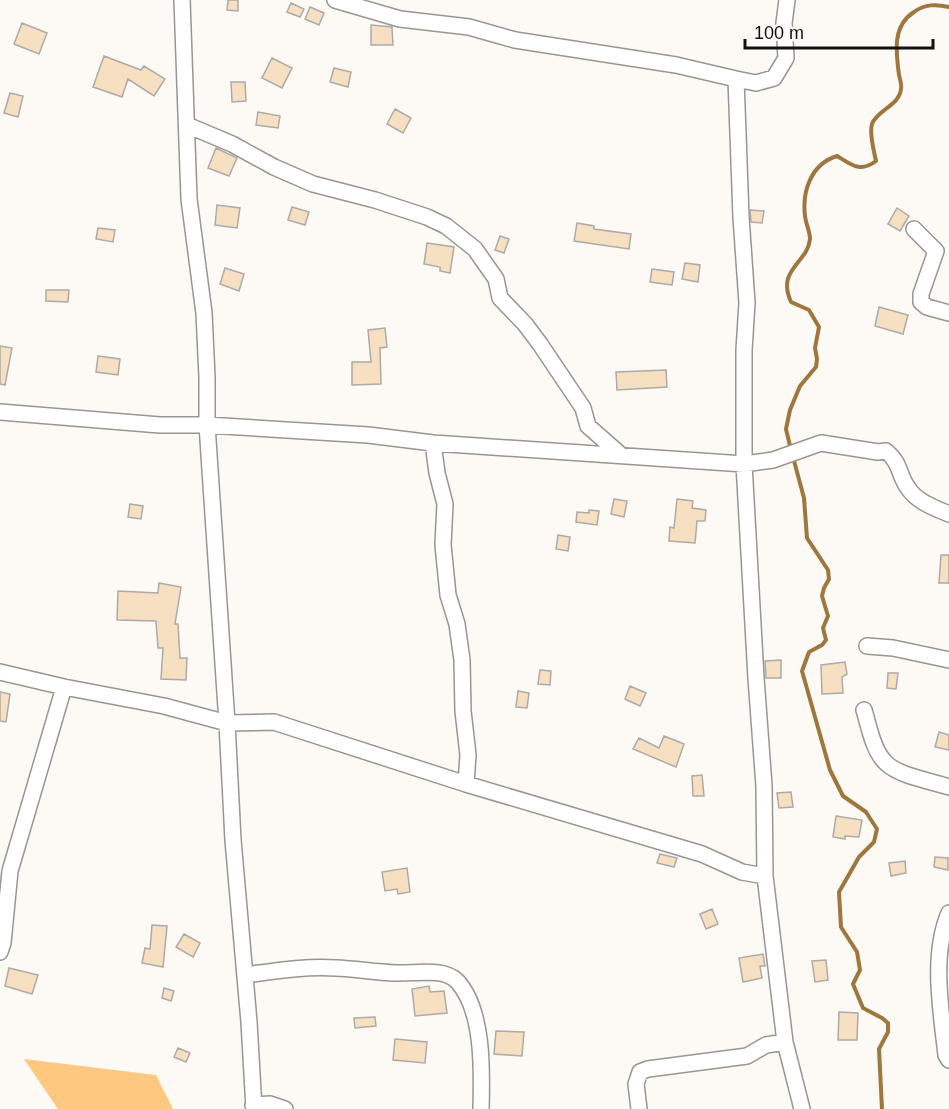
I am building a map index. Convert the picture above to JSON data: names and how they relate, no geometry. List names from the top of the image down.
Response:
{
  "scale_bar": "100 m"
}
